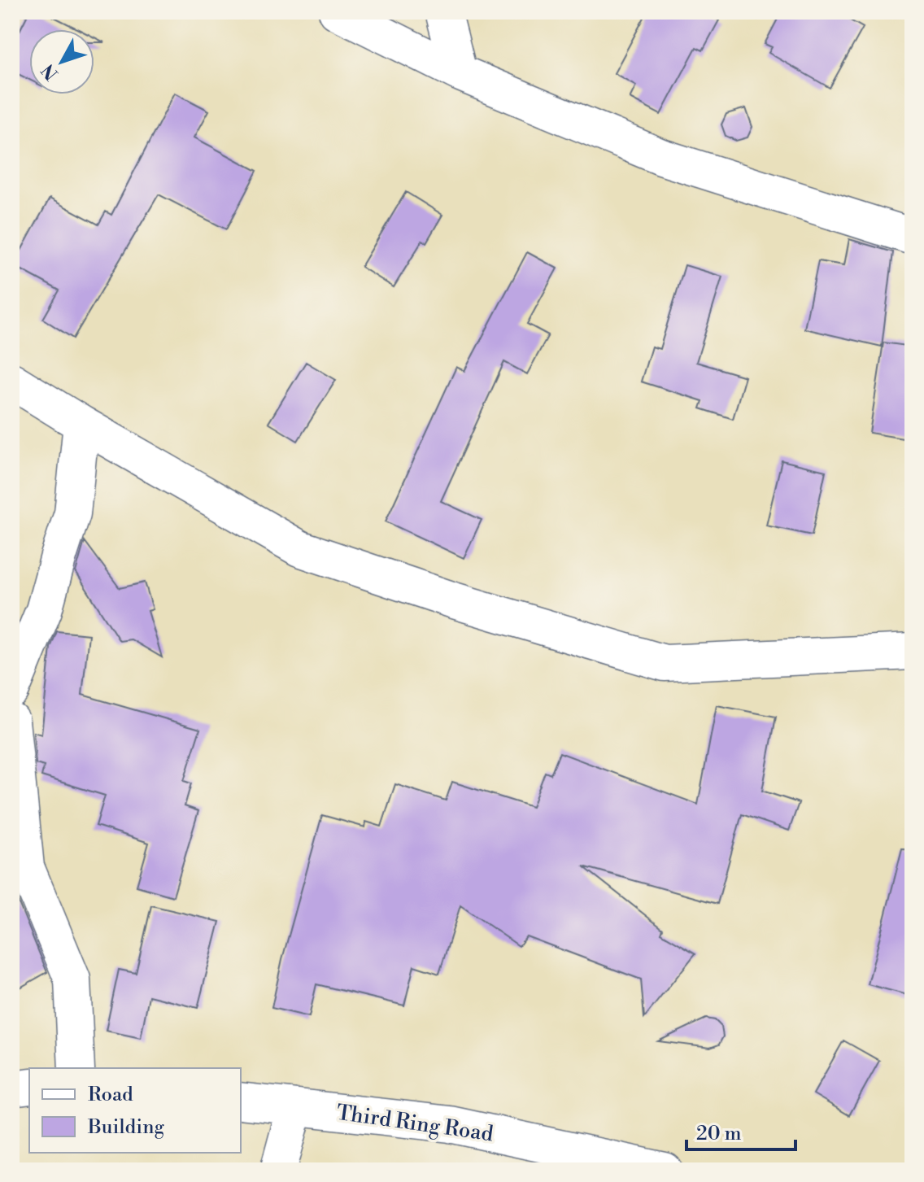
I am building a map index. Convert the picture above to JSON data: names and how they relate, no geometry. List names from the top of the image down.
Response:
{
  "streets": {
    "street": ["Third Ring Road"]
  },
  "legend": ["Road", "Building"],
  "scale_bar": "20 m",
  "north": "bottom left"
}
